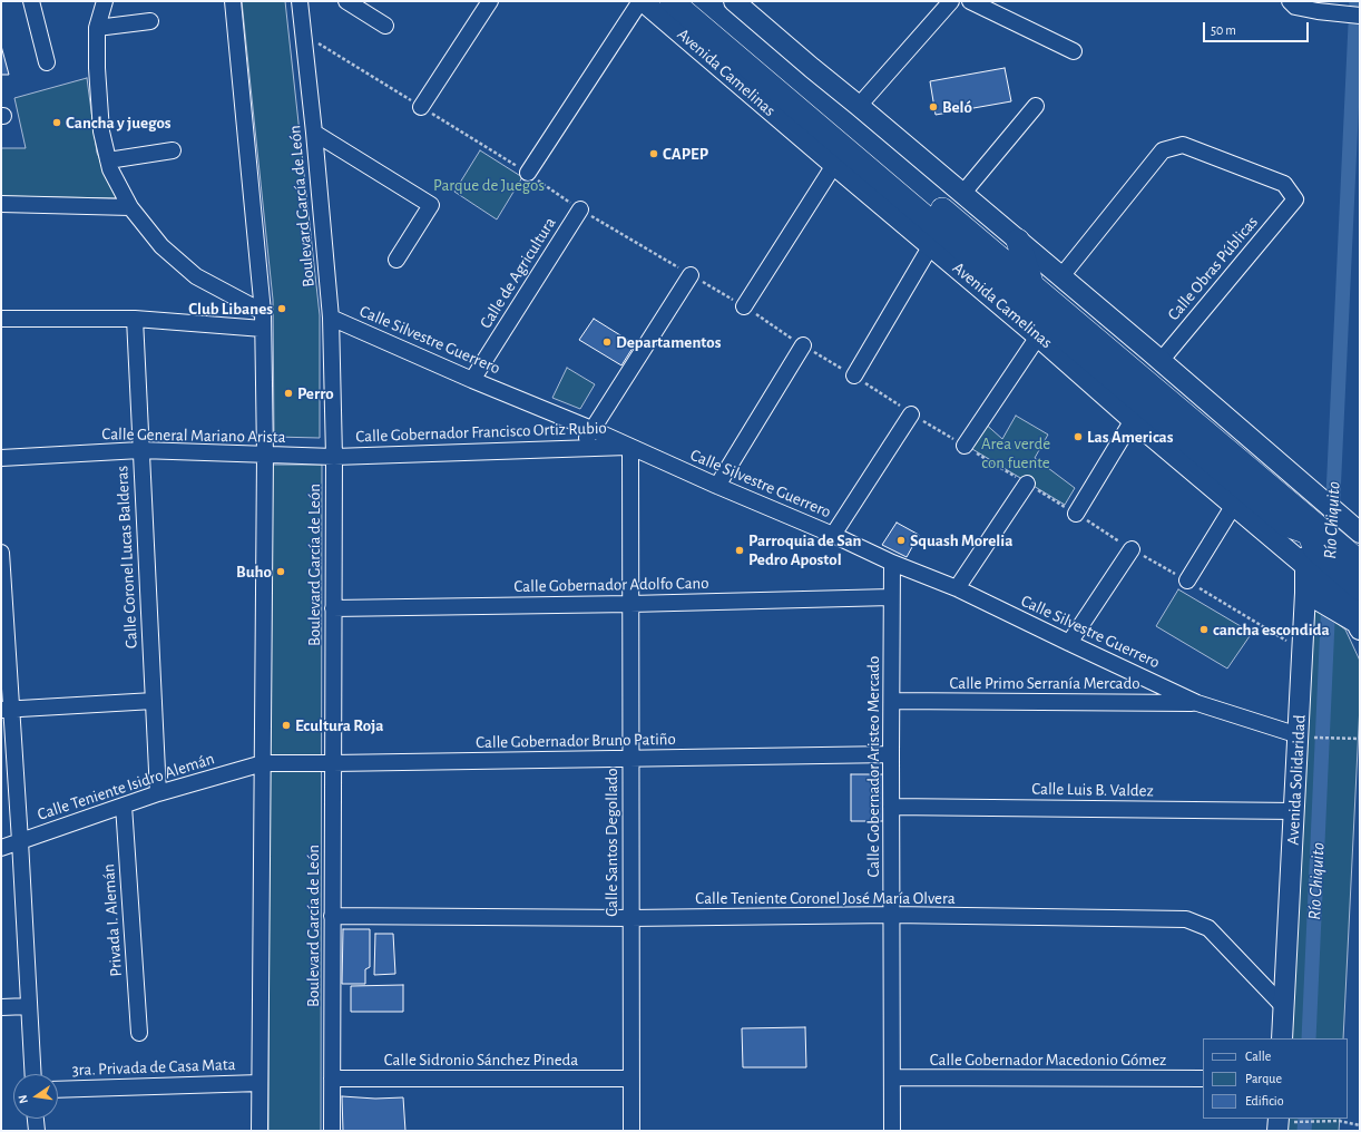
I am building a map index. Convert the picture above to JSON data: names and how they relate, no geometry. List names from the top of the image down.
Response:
{
  "streets": {
    "highway": ["Avenida Camelinas"],
    "main road": ["Avenida Solidaridad"],
    "street": [
      "Boulevard García de León",
      "Calle Obras Públicas",
      "Calle de Agricultura",
      "Calle Silvestre Guerrero",
      "Calle Gobernador Francisco Ortiz Rubio",
      "Calle General Mariano Arista",
      "Calle Coronel Lucas Balderas",
      "Calle Gobernador Adolfo Cano",
      "Calle Primo Serranía Mercado",
      "Calle Gobernador Bruno Patiño",
      "Calle Gobernador Aristeo Mercado",
      "Calle Teniente Isidro Alemán",
      "Calle Luis B. Valdez",
      "Calle Santos Degollado",
      "Calle Teniente Coronel José María Olvera",
      "Privada I. Alemán",
      "Calle Sidronio Sánchez Pineda",
      "Calle Gobernador Macedonio Gómez",
      "3ra. Privada de Casa Mata"
    ]
  },
  "crossings": [
    ["Avenida Camelinas", "Avenida Solidaridad"],
    ["Boulevard García de León", "Calle Silvestre Guerrero"],
    ["Boulevard García de León", "Calle Gobernador Francisco Ortiz Rubio"],
    ["Boulevard García de León", "Calle General Mariano Arista"],
    ["Boulevard García de León", "Calle Gobernador Adolfo Cano"],
    ["Boulevard García de León", "Calle Gobernador Bruno Patiño"],
    ["Boulevard García de León", "Calle Teniente Coronel José María Olvera"],
    ["Boulevard García de León", "Calle Sidronio Sánchez Pineda"],
    ["Calle de Agricultura", "Calle Silvestre Guerrero"],
    ["Calle Silvestre Guerrero", "Calle Gobernador Francisco Ortiz Rubio"],
    ["Calle Silvestre Guerrero", "Calle Primo Serranía Mercado"],
    ["Calle Silvestre Guerrero", "Calle Gobernador Aristeo Mercado"],
    ["Calle Silvestre Guerrero", "Avenida Solidaridad"],
    ["Calle Silvestre Guerrero", "Calle Santos Degollado"],
    ["Calle Gobernador Francisco Ortiz Rubio", "Calle General Mariano Arista"],
    ["Calle Gobernador Francisco Ortiz Rubio", "Calle Santos Degollado"],
    ["Calle General Mariano Arista", "Calle Coronel Lucas Balderas"],
    ["Calle Coronel Lucas Balderas", "Calle Teniente Isidro Alemán"],
    ["Calle Gobernador Adolfo Cano", "Calle Gobernador Aristeo Mercado"],
    ["Calle Gobernador Adolfo Cano", "Calle Santos Degollado"],
    ["Calle Primo Serranía Mercado", "Calle Gobernador Aristeo Mercado"],
    ["Calle Gobernador Bruno Patiño", "Calle Gobernador Aristeo Mercado"],
    ["Calle Gobernador Bruno Patiño", "Calle Teniente Isidro Alemán"],
    ["Calle Gobernador Bruno Patiño", "Calle Santos Degollado"],
    ["Calle Gobernador Aristeo Mercado", "Calle Luis B. Valdez"],
    ["Calle Gobernador Aristeo Mercado", "Calle Teniente Coronel José María Olvera"],
    ["Calle Gobernador Aristeo Mercado", "Calle Gobernador Macedonio Gómez"],
    ["Avenida Solidaridad", "Calle Luis B. Valdez"],
    ["Avenida Solidaridad", "Calle Teniente Coronel José María Olvera"],
    ["Calle Teniente Isidro Alemán", "Privada I. Alemán"],
    ["Calle Santos Degollado", "Calle Teniente Coronel José María Olvera"],
    ["Calle Santos Degollado", "Calle Sidronio Sánchez Pineda"]
  ],
  "water": ["Río Chiquito"],
  "parks": ["Parque de Juegos", "Area verde con fuente"],
  "places": [
    "Beló",
    "Cancha y juegos",
    "CAPEP",
    "Club Libanes",
    "Departamentos",
    "Perro",
    "Las Americas",
    "Squash Morelia",
    "Parroquia de San Pedro Apostol",
    "Buho",
    "cancha escondida",
    "Ecultura Roja"
  ],
  "legend": ["Calle", "Parque", "Edificio"],
  "scale_bar": "50 m",
  "north": "left"
}
